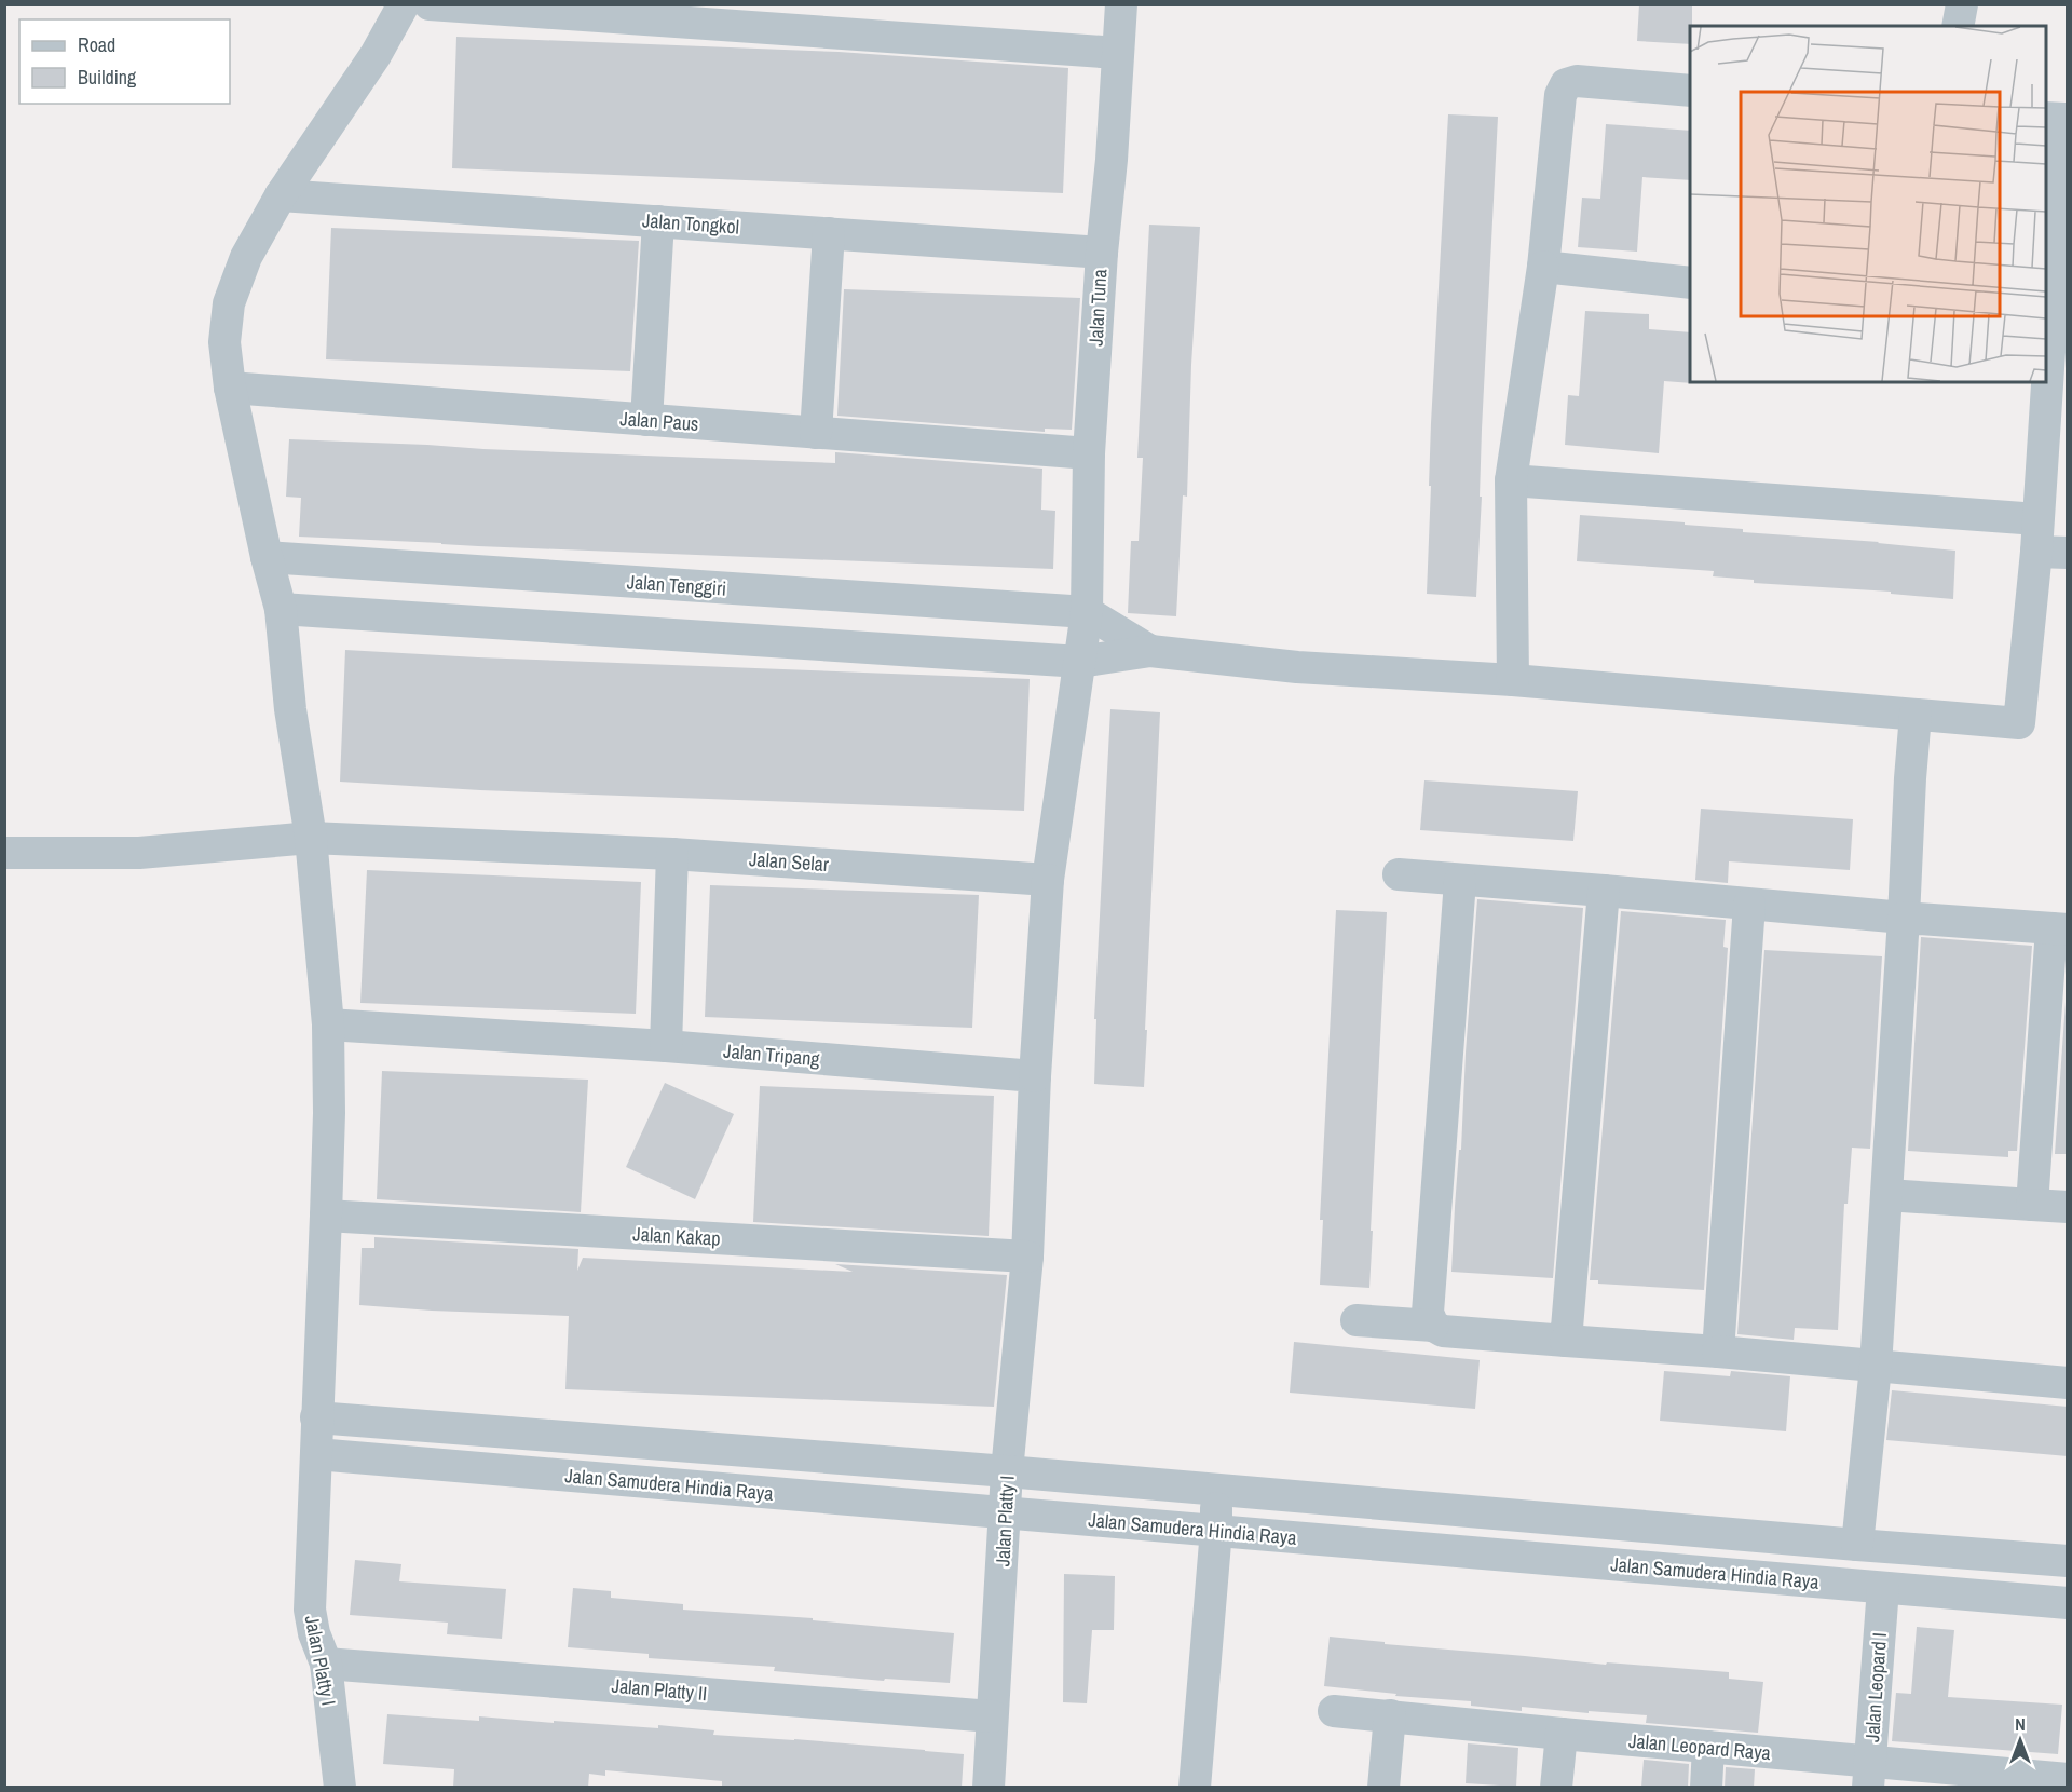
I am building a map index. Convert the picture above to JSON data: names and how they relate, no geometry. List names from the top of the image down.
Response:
{
  "streets": {
    "street": [
      "Jalan Tongkol",
      "Jalan Tuna",
      "Jalan Paus",
      "Jalan Tenggiri",
      "Jalan Selar",
      "Jalan Tripang",
      "Jalan Kakap",
      "Jalan Samudera Hindia Raya",
      "Jalan Platty I",
      "Jalan Leopard I",
      "Jalan Platty II",
      "Jalan Leopard Raya"
    ]
  },
  "crossings": [
    ["Jalan Tongkol", "Jalan Tuna"],
    ["Jalan Tongkol", "Jalan Platty I"],
    ["Jalan Tuna", "Jalan Paus"],
    ["Jalan Tuna", "Jalan Tenggiri"],
    ["Jalan Paus", "Jalan Platty I"],
    ["Jalan Tenggiri", "Jalan Platty I"],
    ["Jalan Selar", "Jalan Platty I"],
    ["Jalan Tripang", "Jalan Platty I"],
    ["Jalan Kakap", "Jalan Platty I"],
    ["Jalan Samudera Hindia Raya", "Jalan Platty I"],
    ["Jalan Samudera Hindia Raya", "Jalan Leopard I"],
    ["Jalan Platty I", "Jalan Platty II"],
    ["Jalan Leopard I", "Jalan Leopard Raya"]
  ],
  "legend": ["Road", "Building"],
  "north": "top"
}
